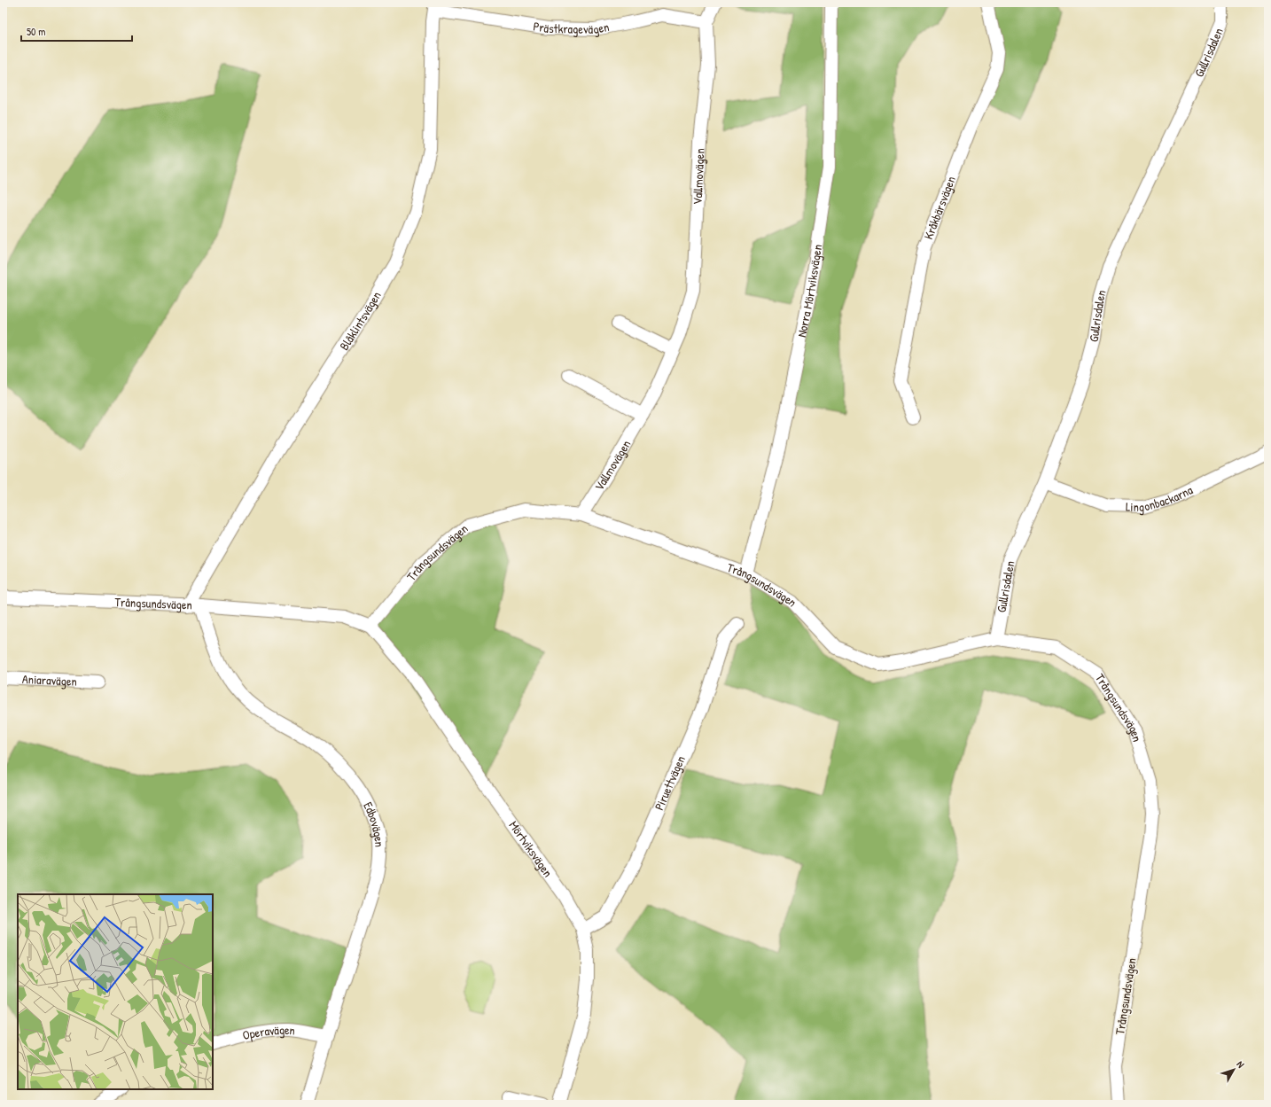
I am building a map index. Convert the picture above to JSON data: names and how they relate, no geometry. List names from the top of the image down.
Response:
{
  "streets": {
    "street": [
      "Prästkragevägen",
      "Gullrisdalen",
      "Vallmovägen",
      "Kråkbärsvägen",
      "Norra Mörtviksvägen",
      "Blåklintsvägen",
      "Lingonbackarna",
      "Trångsundsvägen",
      "Aniaravägen",
      "Piruettvägen",
      "Edbovägen",
      "Mörtviksvägen",
      "Operavägen"
    ]
  },
  "crossings": [
    ["Prästkragevägen", "Vallmovägen"],
    ["Prästkragevägen", "Blåklintsvägen"],
    ["Gullrisdalen", "Lingonbackarna"],
    ["Gullrisdalen", "Trångsundsvägen"],
    ["Vallmovägen", "Trångsundsvägen"],
    ["Norra Mörtviksvägen", "Trångsundsvägen"],
    ["Blåklintsvägen", "Trångsundsvägen"],
    ["Trångsundsvägen", "Edbovägen"],
    ["Trångsundsvägen", "Mörtviksvägen"],
    ["Piruettvägen", "Mörtviksvägen"],
    ["Edbovägen", "Operavägen"]
  ],
  "scale_bar": "50 m",
  "north": "top right"
}
